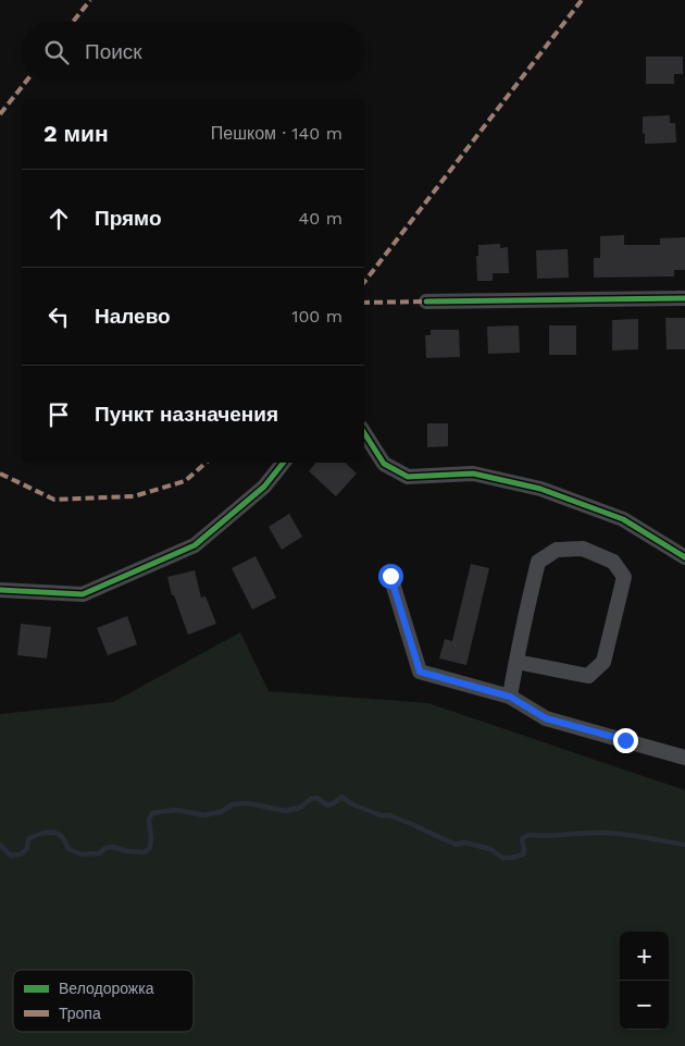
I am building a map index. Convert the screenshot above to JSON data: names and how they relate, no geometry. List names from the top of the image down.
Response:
{
  "legend": ["Велодорожка", "Тропа"],
  "page": {
    "search": "Поиск",
    "heading": ["2 мин", "Пешком · 140 m"],
    "list": [
      ["Прямо", "40 m"],
      ["Налево", "100 m"],
      "Пункт назначения"
    ],
    "map_buttons": ["+", "−"]
  }
}
